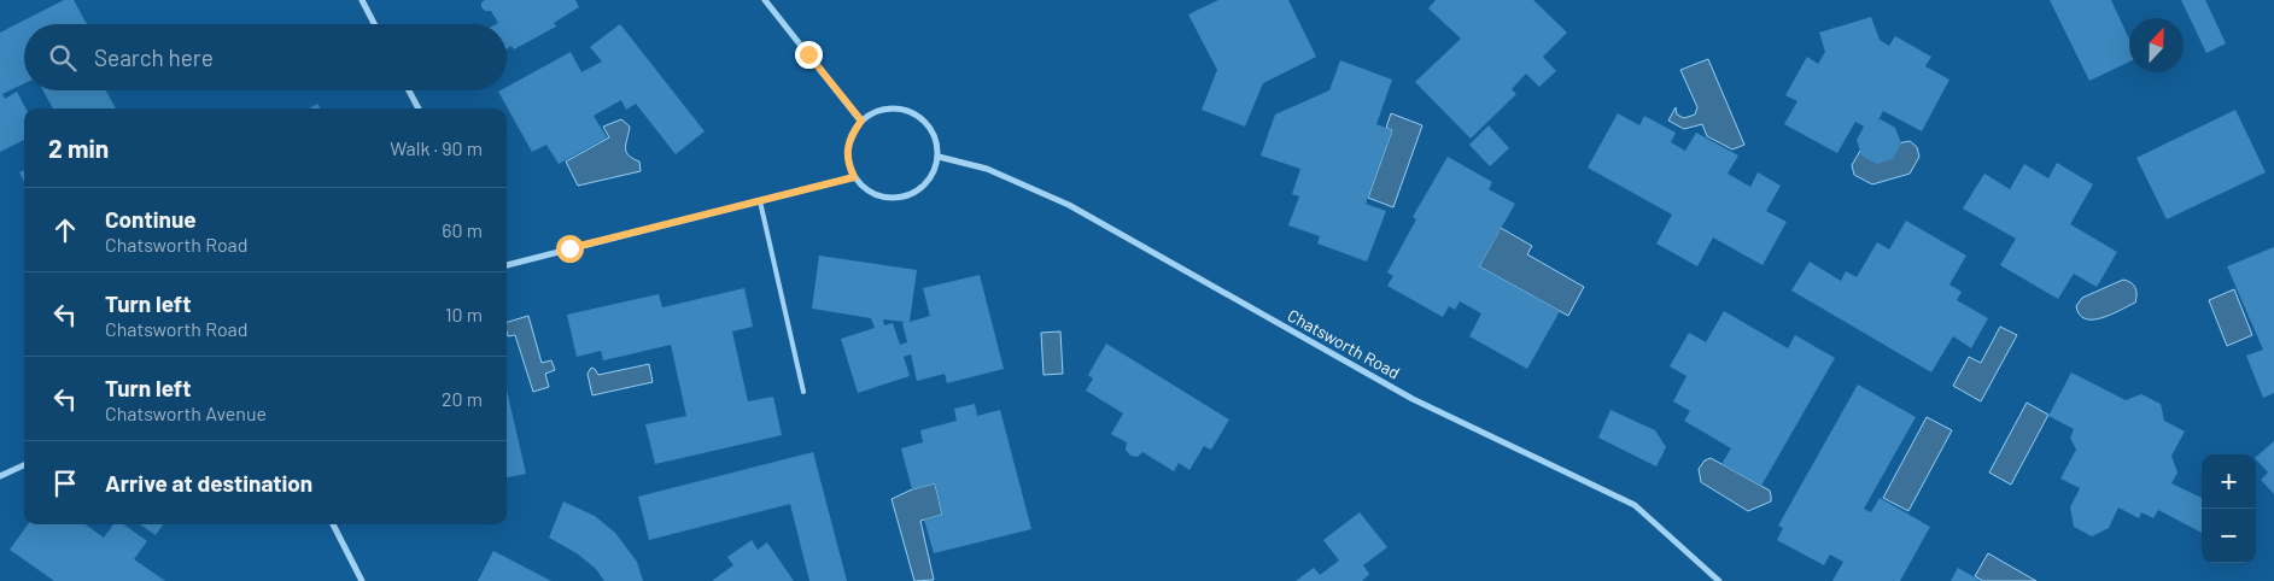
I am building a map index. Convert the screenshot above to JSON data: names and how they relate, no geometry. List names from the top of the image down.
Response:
{
  "streets": {
    "street": ["Chatsworth Road"]
  },
  "north": "top",
  "page": {
    "search": "Search here",
    "heading": ["2 min", "Walk · 90 m"],
    "list": [
      ["Continue", "Chatsworth Road", "60 m"],
      ["Turn left", "Chatsworth Road", "10 m"],
      ["Turn left", "Chatsworth Avenue", "20 m"],
      "Arrive at destination"
    ],
    "map_buttons": ["+", "−"]
  }
}
